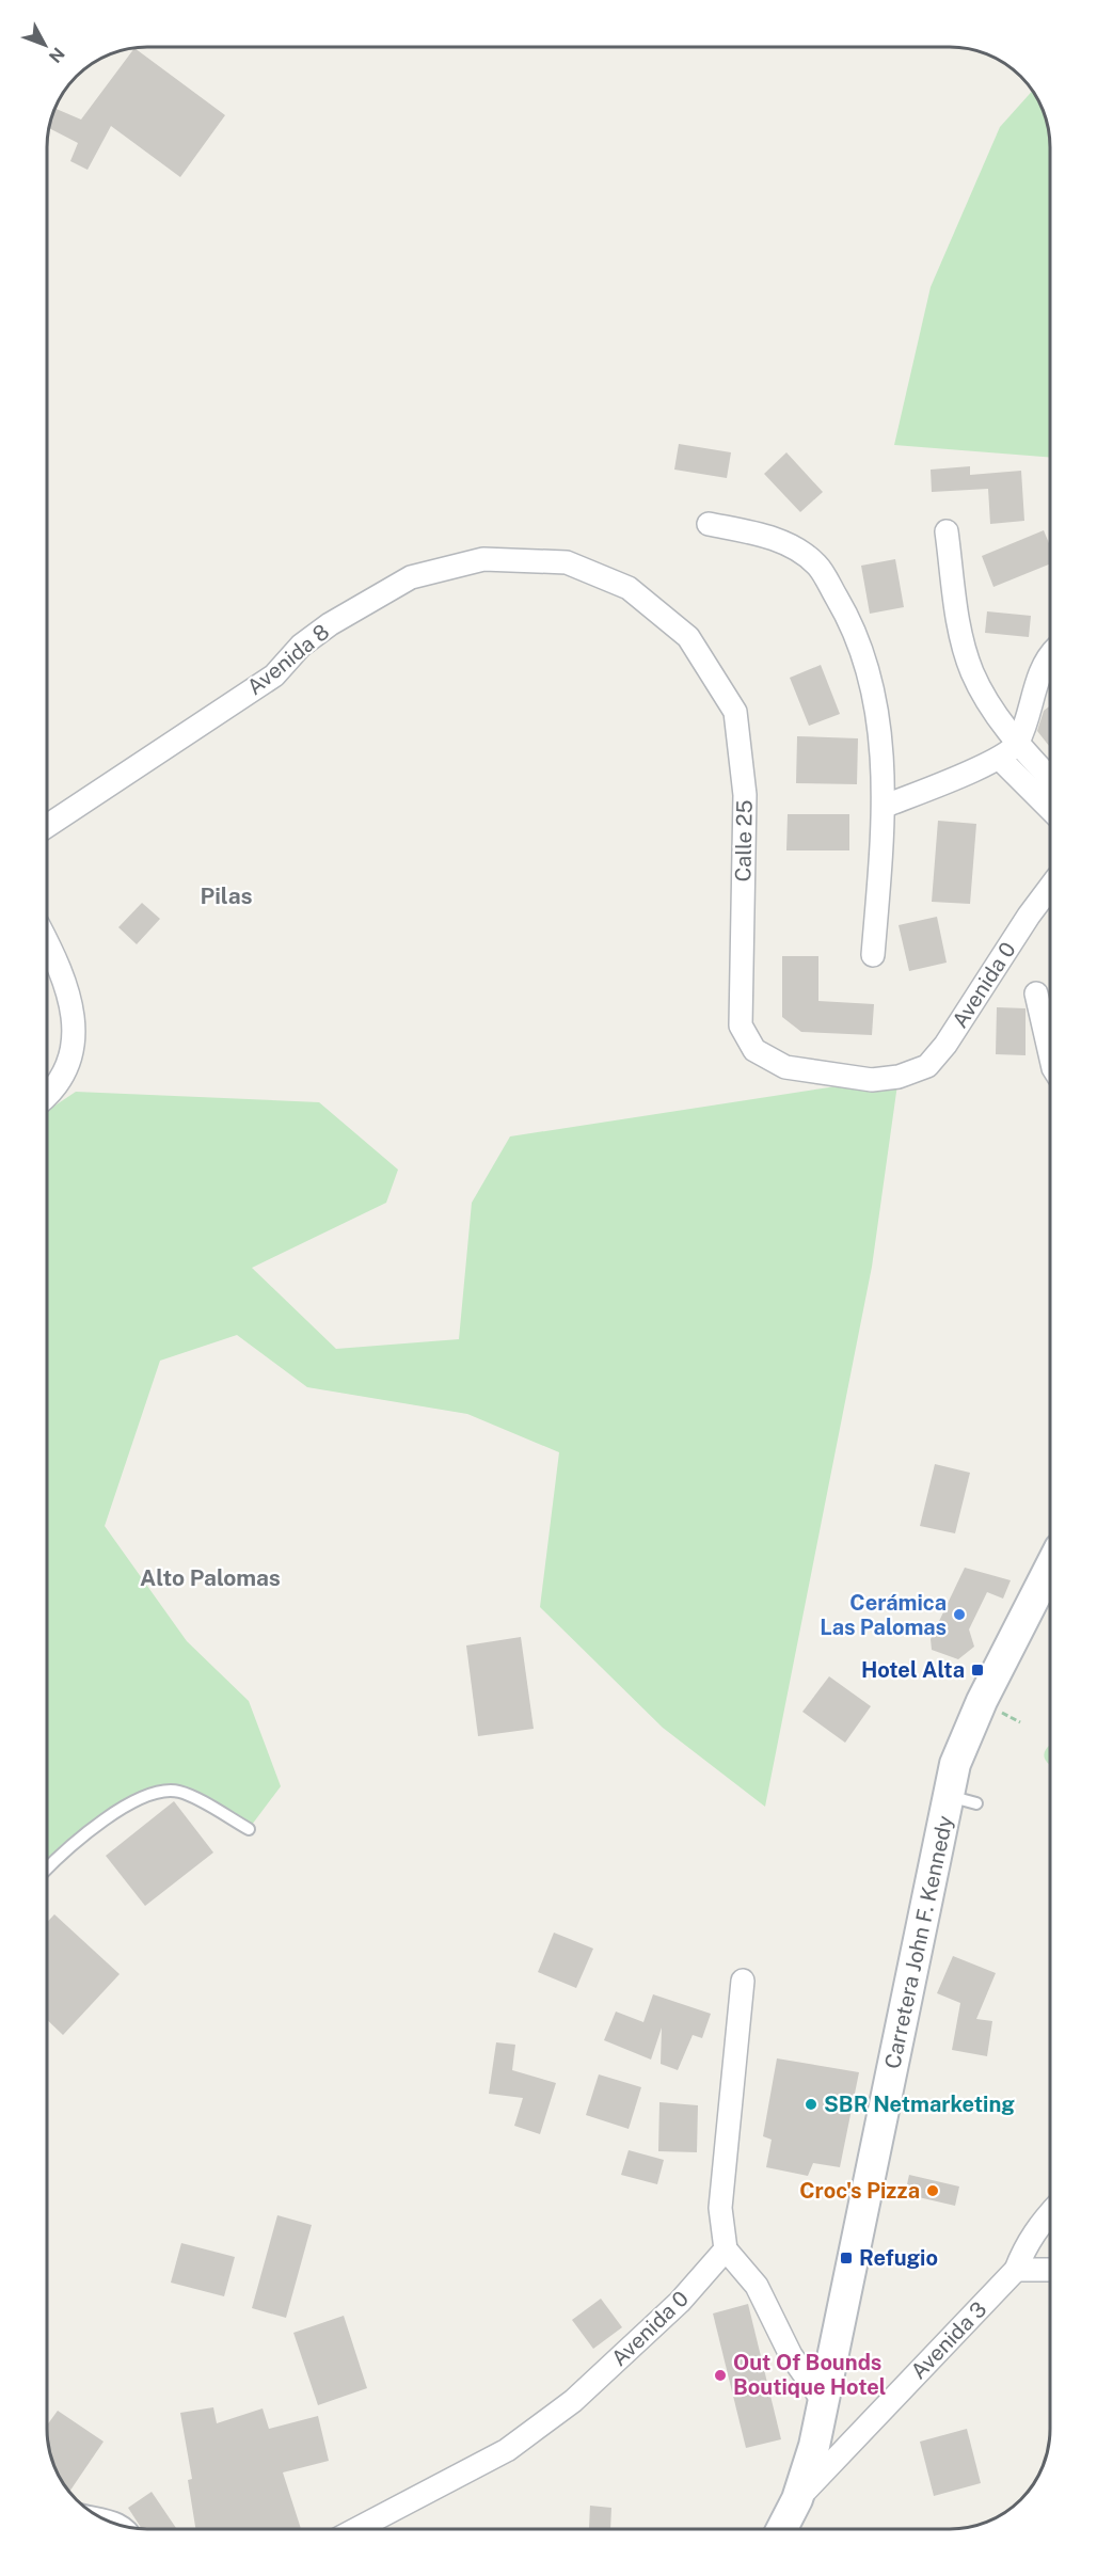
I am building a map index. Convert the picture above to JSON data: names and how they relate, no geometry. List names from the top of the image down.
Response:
{
  "streets": {
    "main road": ["Carretera John F. Kennedy"],
    "street": [
      "Avenida 8",
      "Calle 25",
      "Avenida 0",
      "Avenida 3"
    ]
  },
  "crossings": [
    ["Avenida 8", "Calle 25"],
    ["Calle 25", "Avenida 0"],
    ["Carretera John F. Kennedy", "Avenida 3"]
  ],
  "districts": ["Pilas", "Alto Palomas"],
  "places": {
    "other": [
      "Cerámica Las Palomas",
      "SBR Netmarketing",
      "Croc's Pizza",
      "Out Of Bounds Boutique Hotel"
    ],
    "transit": ["Hotel Alta", "Refugio"]
  },
  "north": "bottom right"
}
